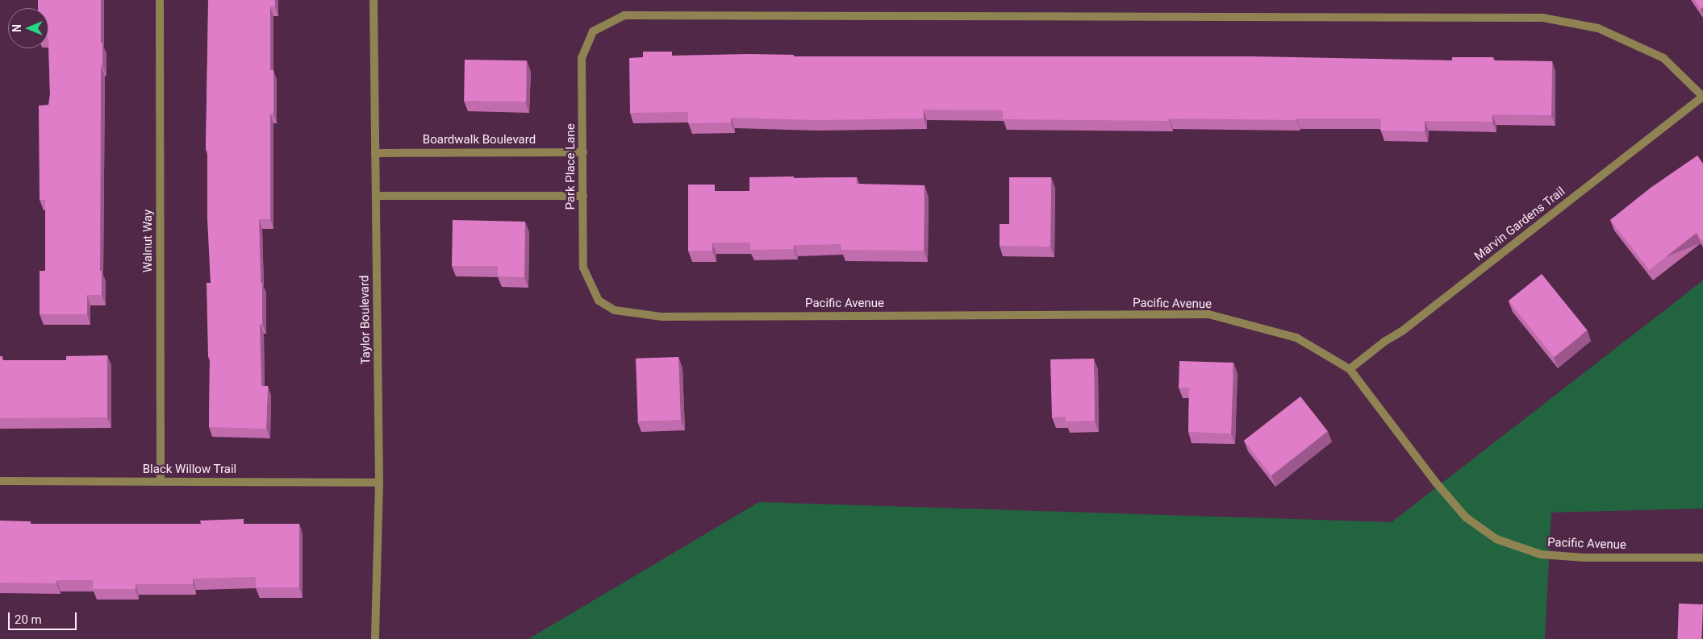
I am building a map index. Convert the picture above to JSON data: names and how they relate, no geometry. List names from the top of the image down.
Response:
{
  "streets": {
    "street": [
      "Boardwalk Boulevard",
      "Park Place Lane",
      "Marvin Gardens Trail",
      "Walnut Way",
      "Pacific Avenue",
      "Taylor Boulevard",
      "Black Willow Trail"
    ]
  },
  "crossings": [
    ["Boardwalk Boulevard", "Park Place Lane"],
    ["Boardwalk Boulevard", "Taylor Boulevard"],
    ["Park Place Lane", "Marvin Gardens Trail"],
    ["Park Place Lane", "Pacific Avenue"],
    ["Marvin Gardens Trail", "Pacific Avenue"],
    ["Walnut Way", "Black Willow Trail"],
    ["Taylor Boulevard", "Black Willow Trail"]
  ],
  "scale_bar": "20 m",
  "north": "left"
}
